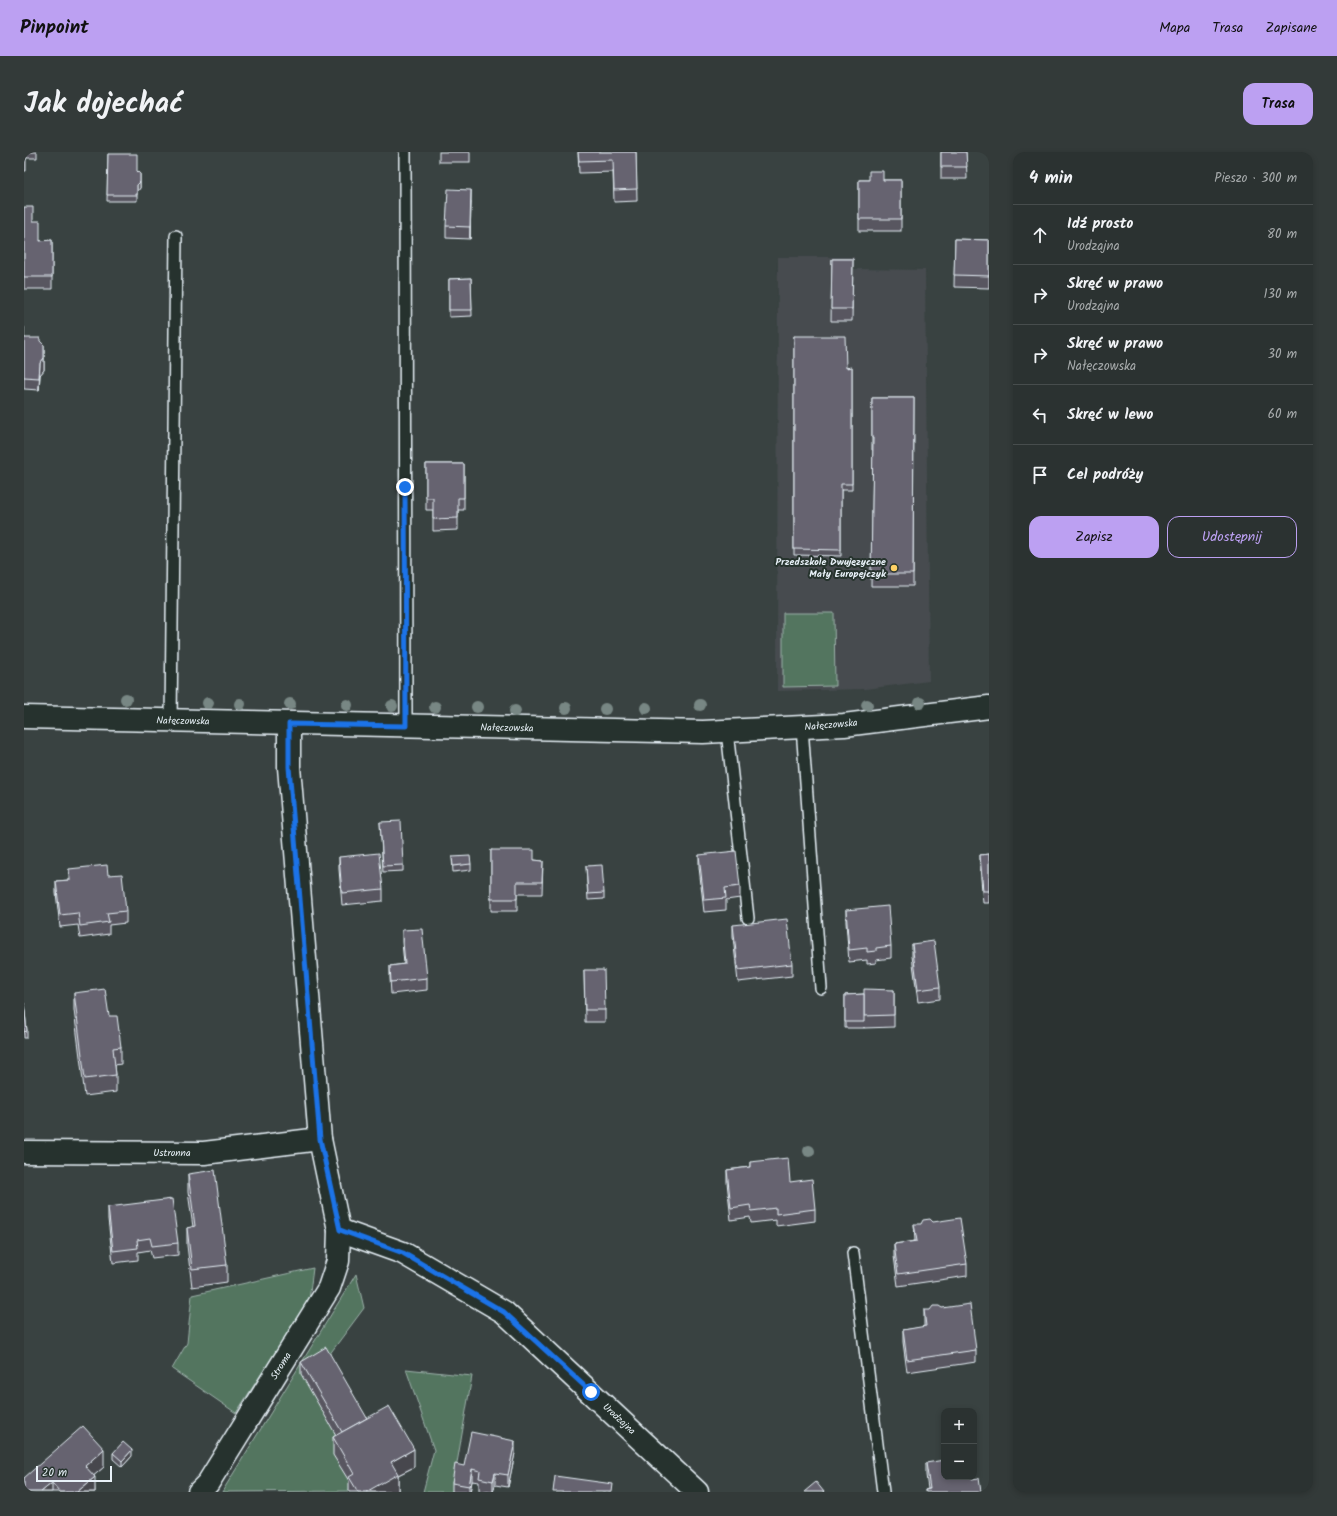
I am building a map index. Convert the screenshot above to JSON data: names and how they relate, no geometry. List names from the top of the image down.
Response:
{
  "streets": {
    "street": [
      "Nałęczowska",
      "Ustronna",
      "Stroma",
      "Urodzajna"
    ]
  },
  "crossings": [
    ["Stroma", "Urodzajna"]
  ],
  "places": ["Przedszkole Dwujęzyczne Mały Europejczyk"],
  "scale_bar": "20 m",
  "page": {
    "header": "Pinpoint",
    "nav": ["Mapa", "Trasa", "Zapisane"],
    "title": "Jak dojechać",
    "buttons": [
      "Trasa",
      ["Zapisz", "Udostępnij"]
    ],
    "heading": ["4 min", "Pieszo · 300 m"],
    "list": [
      ["Idź prosto", "Urodzajna", "80 m"],
      ["Skręć w prawo", "Urodzajna", "130 m"],
      ["Skręć w prawo", "Nałęczowska", "30 m"],
      ["Skręć w lewo", "60 m"],
      "Cel podróży"
    ],
    "map_buttons": ["+", "−"],
    "scale": "20 m"
  }
}
